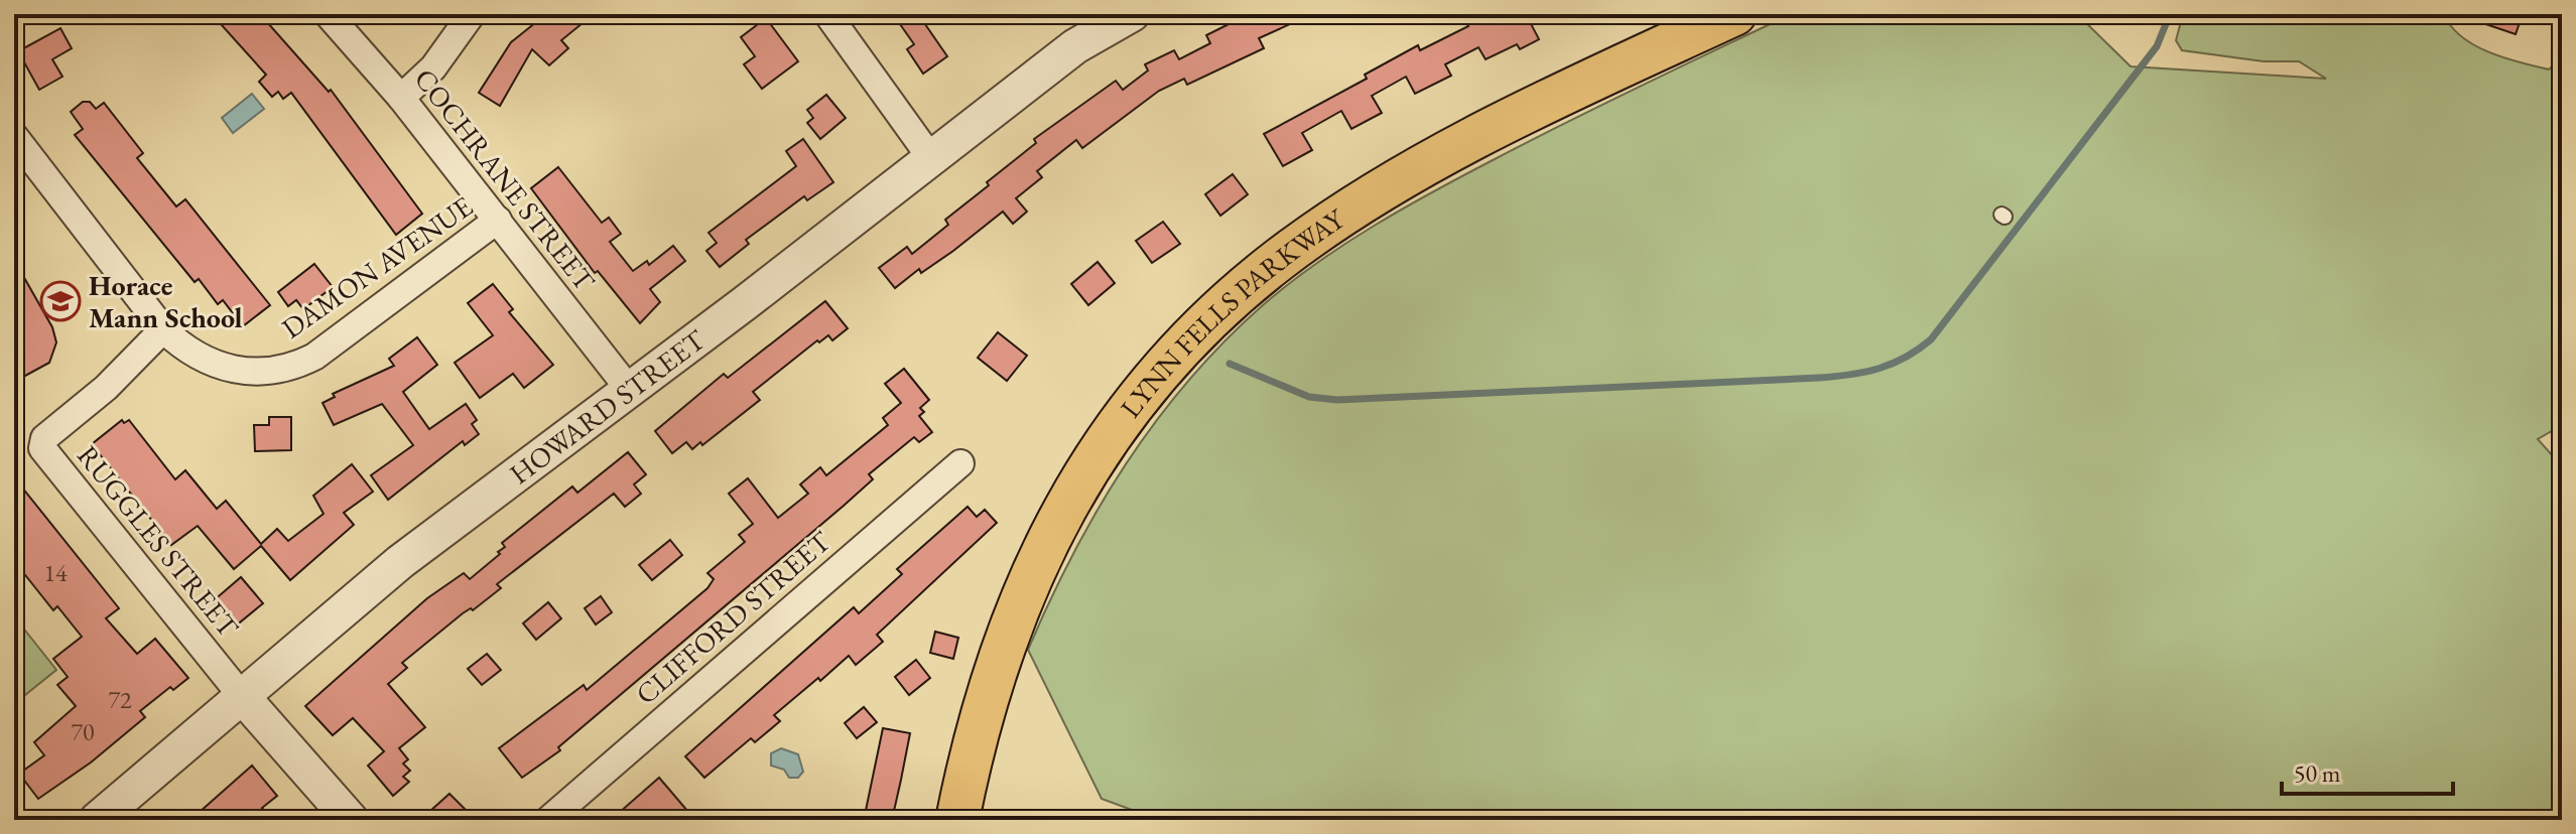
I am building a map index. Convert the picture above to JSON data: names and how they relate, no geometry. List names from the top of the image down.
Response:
{
  "streets": {
    "main road": ["LYNN FELLS PARKWAY"],
    "street": [
      "COCHRANE STREET",
      "DAMON AVENUE",
      "HOWARD STREET",
      "RUGGLES STREET",
      "CLIFFORD STREET"
    ]
  },
  "crossings": [
    ["COCHRANE STREET", "DAMON AVENUE"],
    ["COCHRANE STREET", "HOWARD STREET"],
    ["DAMON AVENUE", "RUGGLES STREET"],
    ["HOWARD STREET", "RUGGLES STREET"]
  ],
  "places": {
    "school or university": ["Horace Mann School"]
  },
  "house_numbers": ["14", "72", "70"],
  "scale_bar": "50 m"
}
